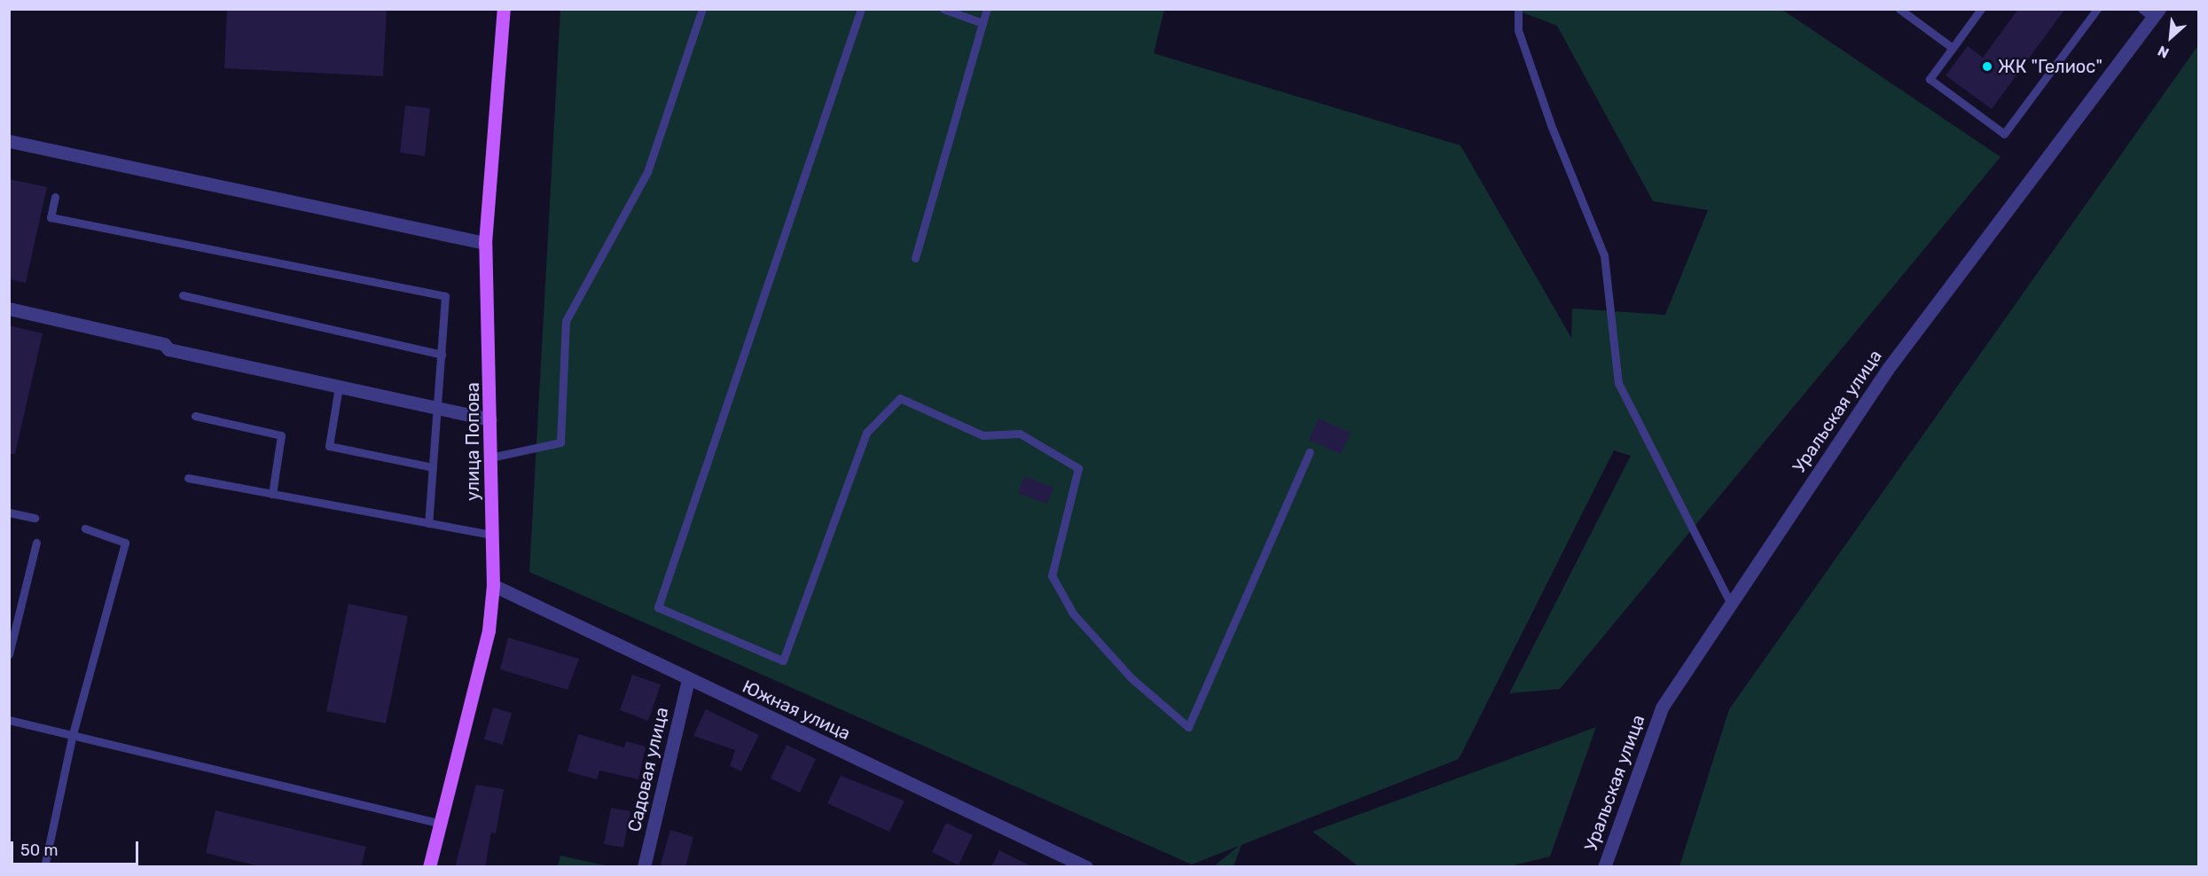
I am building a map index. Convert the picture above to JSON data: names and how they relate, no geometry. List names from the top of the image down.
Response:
{
  "streets": {
    "main road": ["улица Попова"],
    "street": ["Уральская улица", "Южная улица", "Садовая улица"]
  },
  "crossings": [
    ["улица Попова", "Южная улица"],
    ["Южная улица", "Садовая улица"]
  ],
  "places": ["ЖК \"Гелиос\""],
  "scale_bar": "50 m",
  "north": "bottom left"
}
